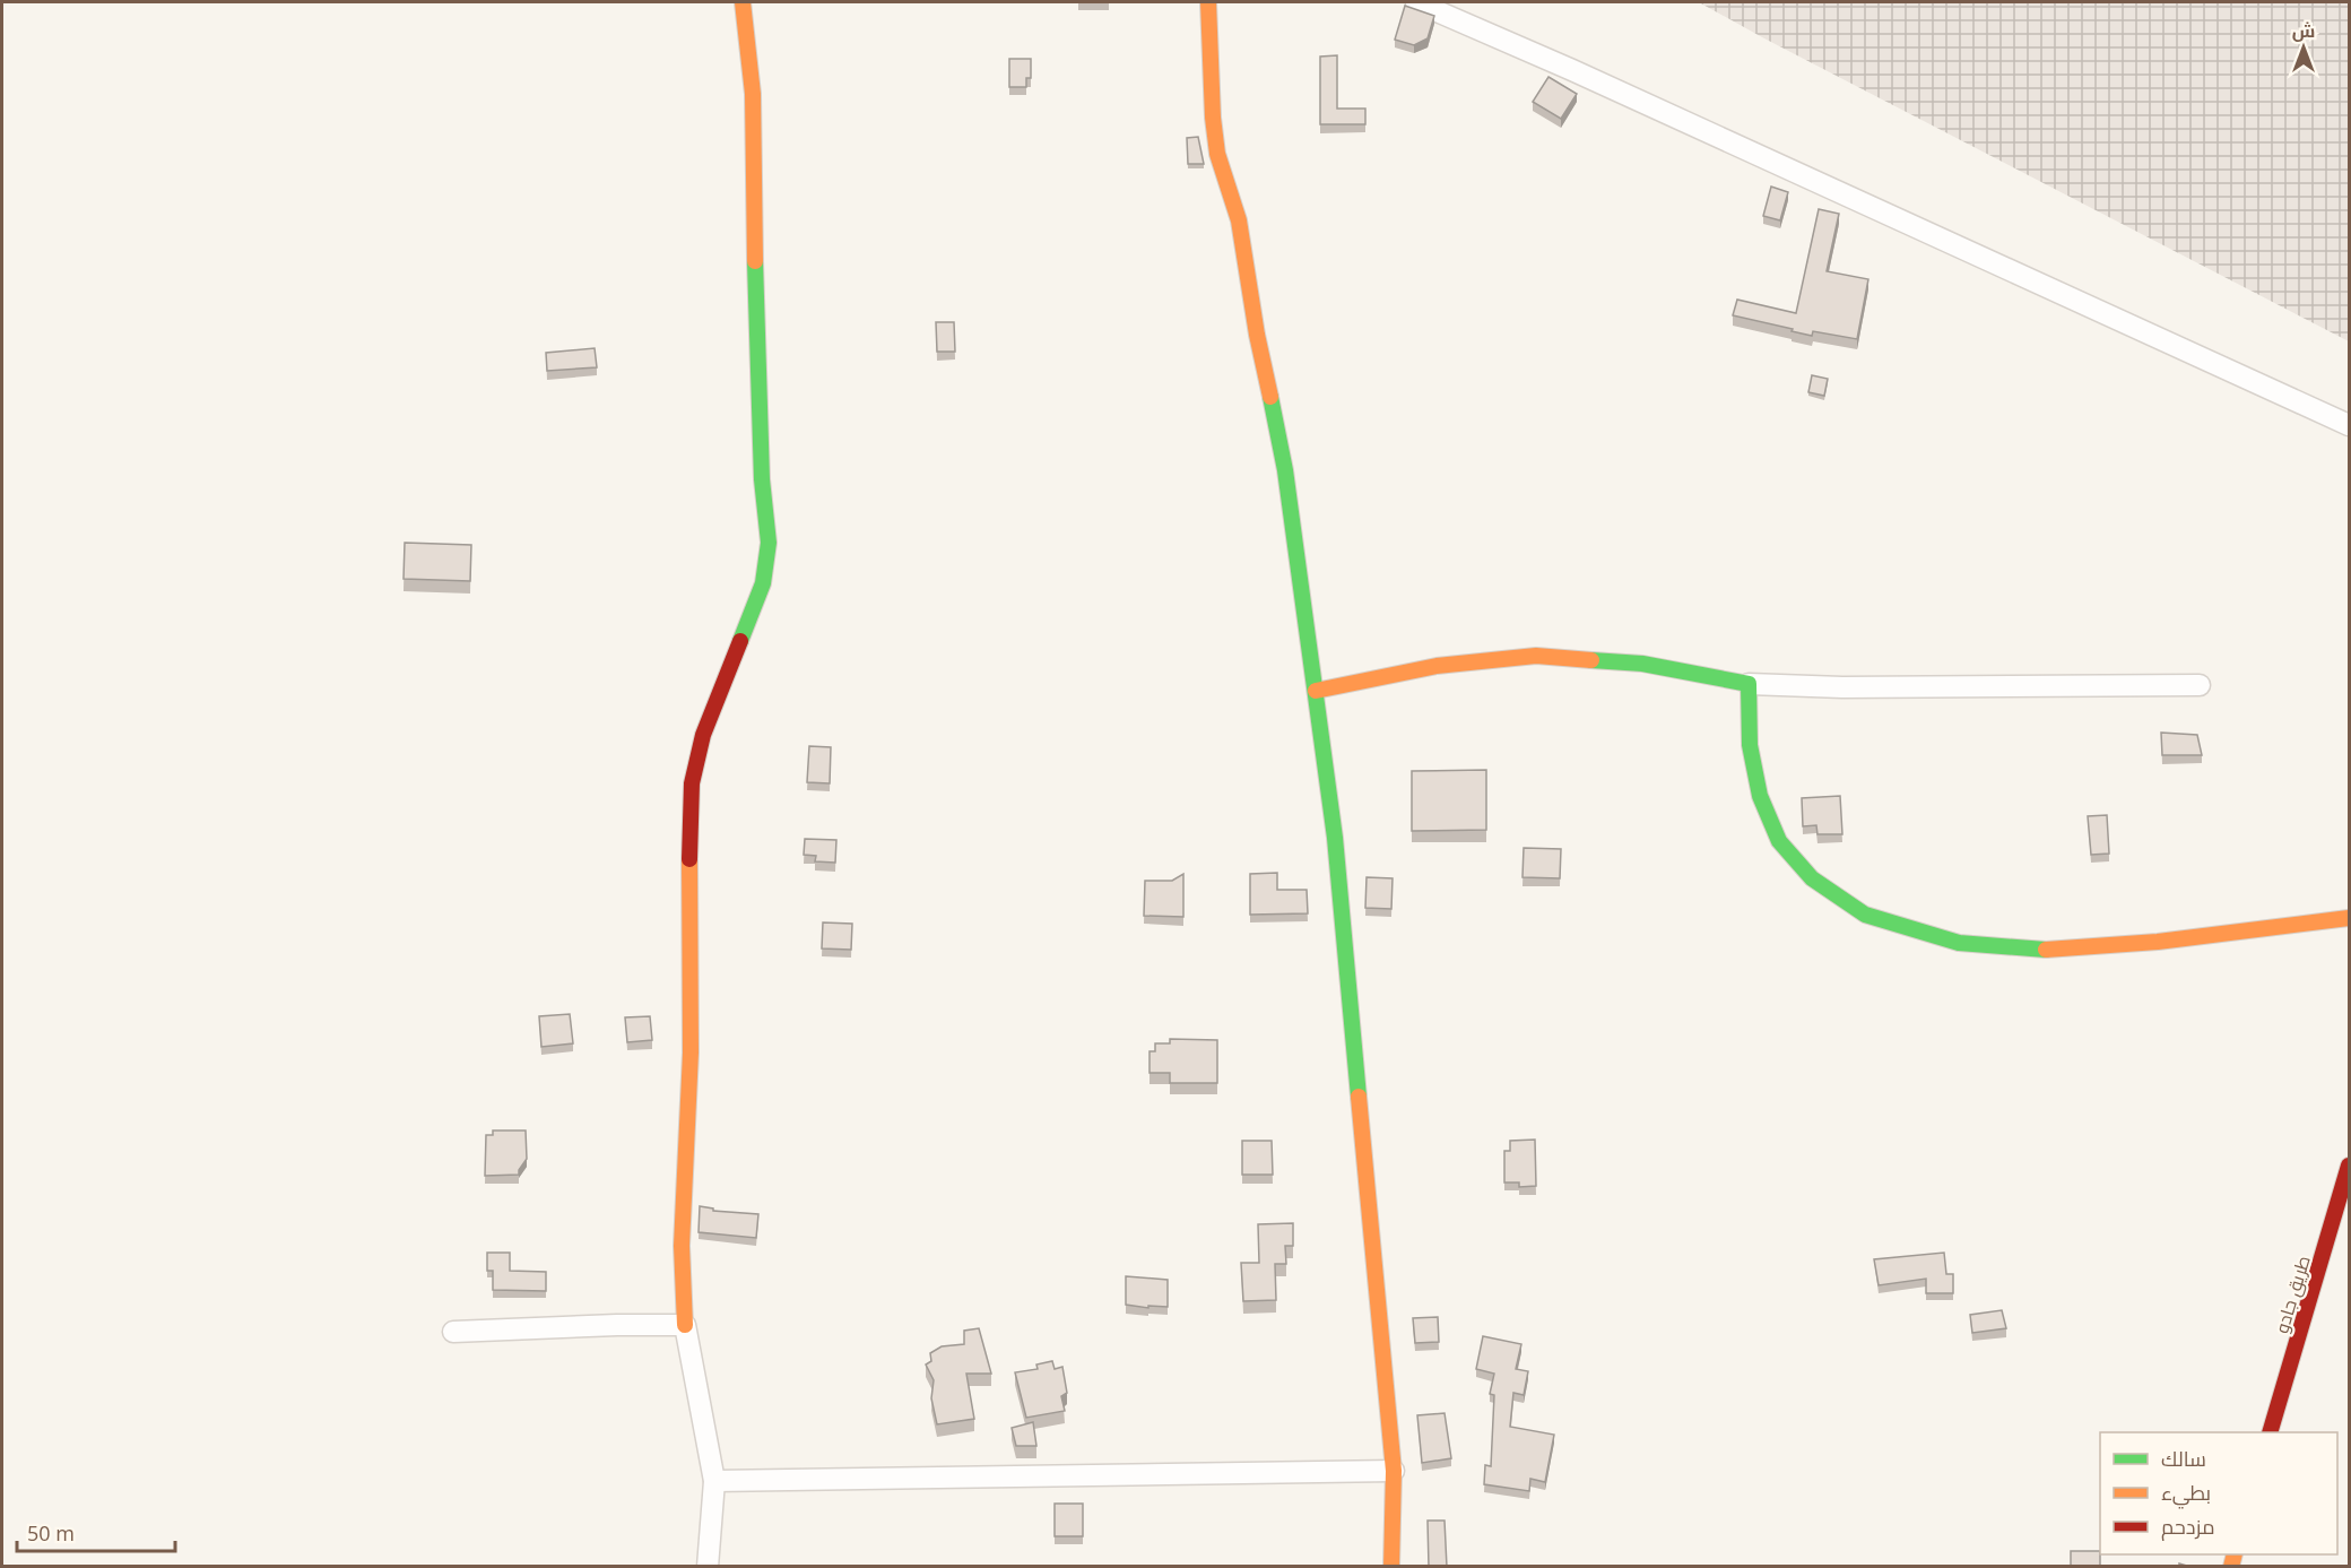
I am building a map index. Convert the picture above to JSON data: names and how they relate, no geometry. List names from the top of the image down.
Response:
{
  "streets": {
    "main road": ["طريق جادو"]
  },
  "legend": ["سالك", "بطيء", "مزدحم"],
  "scale_bar": "50 m",
  "north": "top"
}
